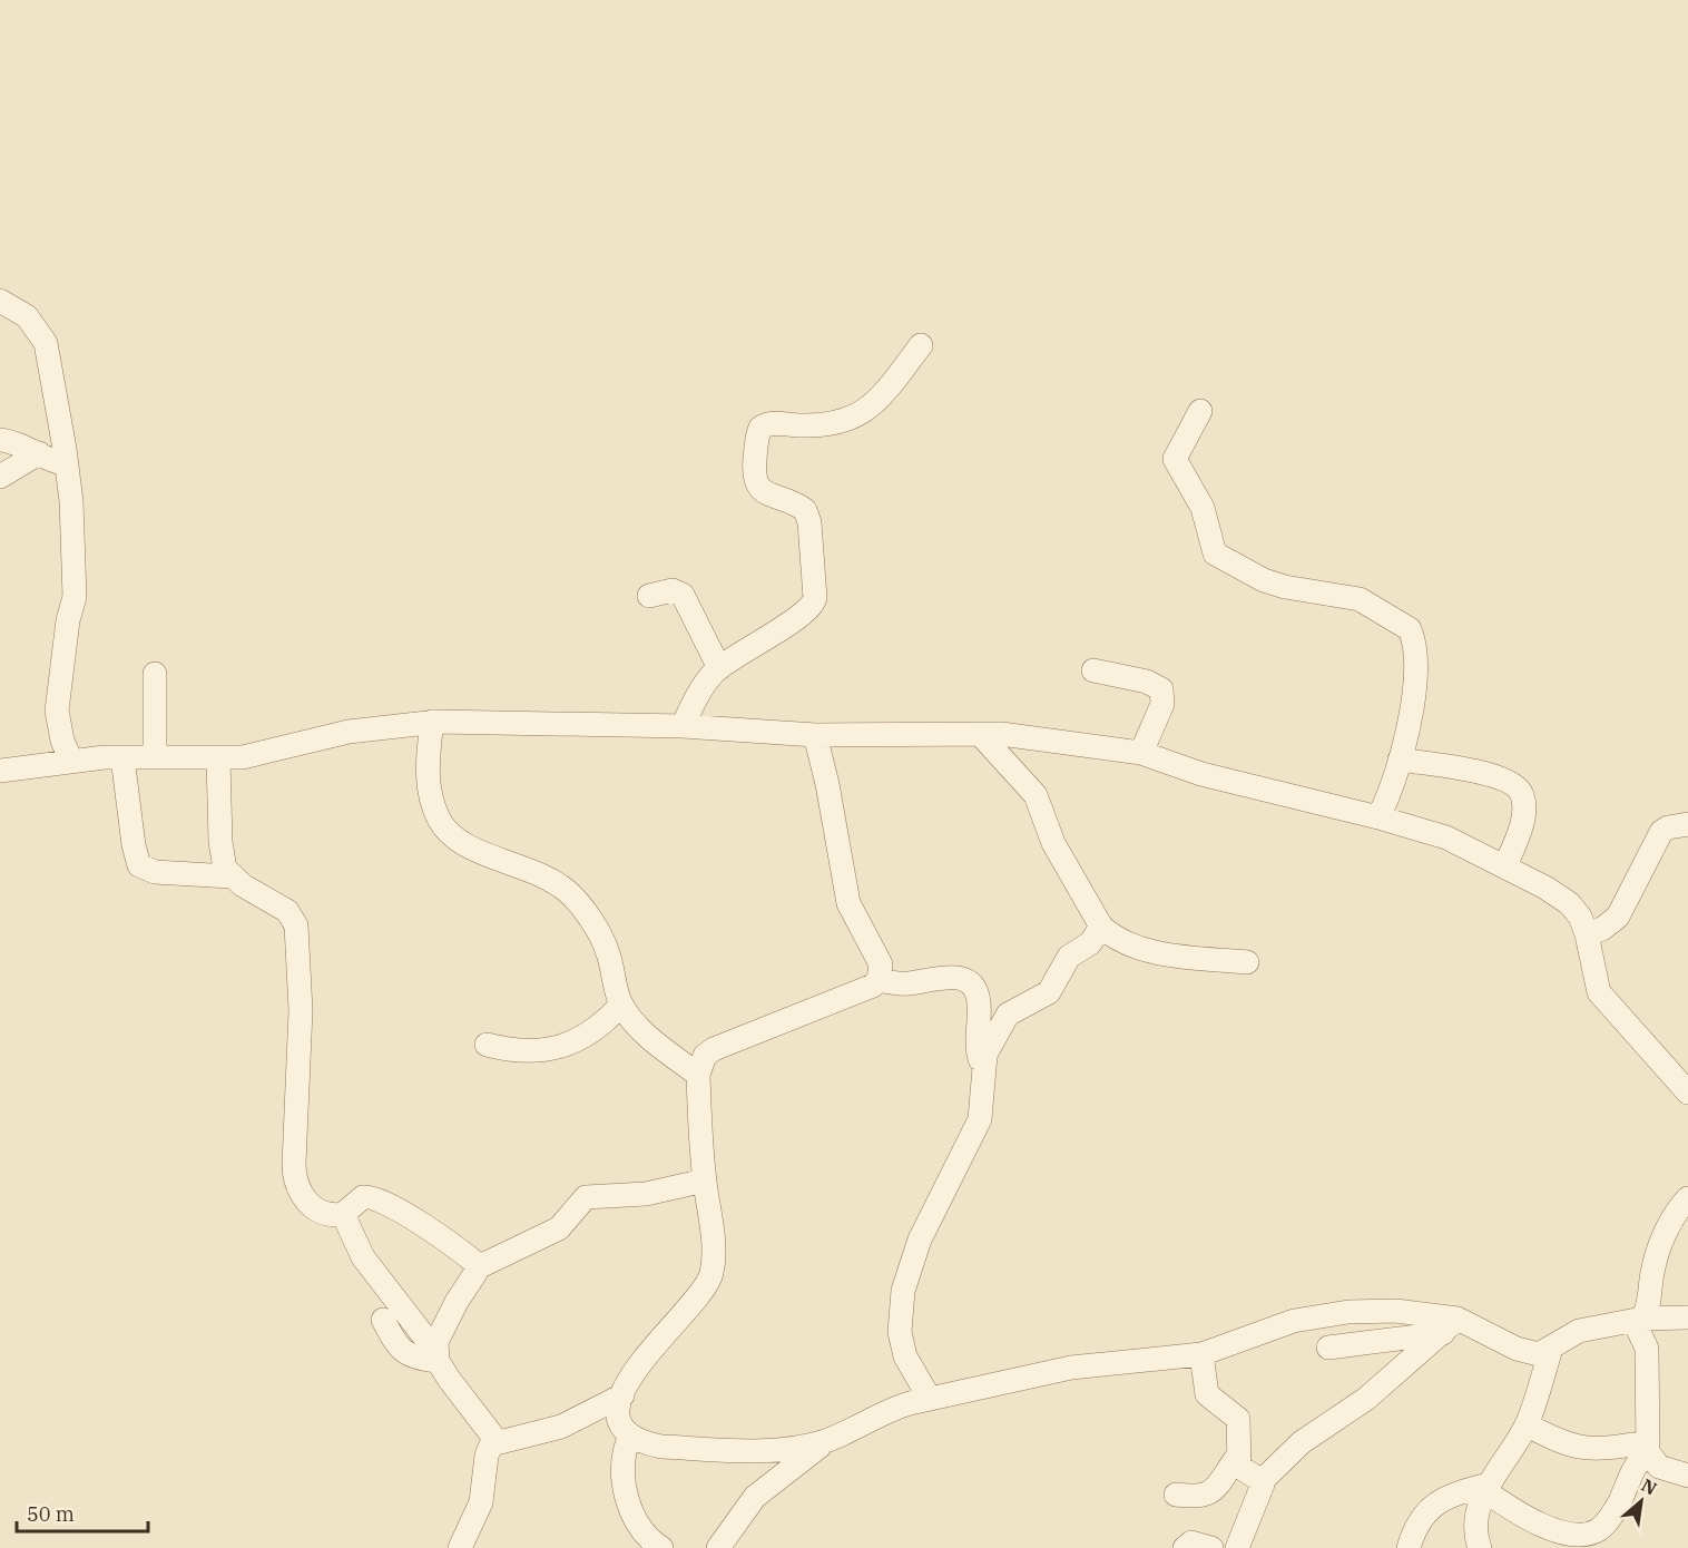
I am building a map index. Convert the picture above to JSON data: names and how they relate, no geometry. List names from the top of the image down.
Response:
{
  "scale_bar": "50 m",
  "north": "top right"
}
